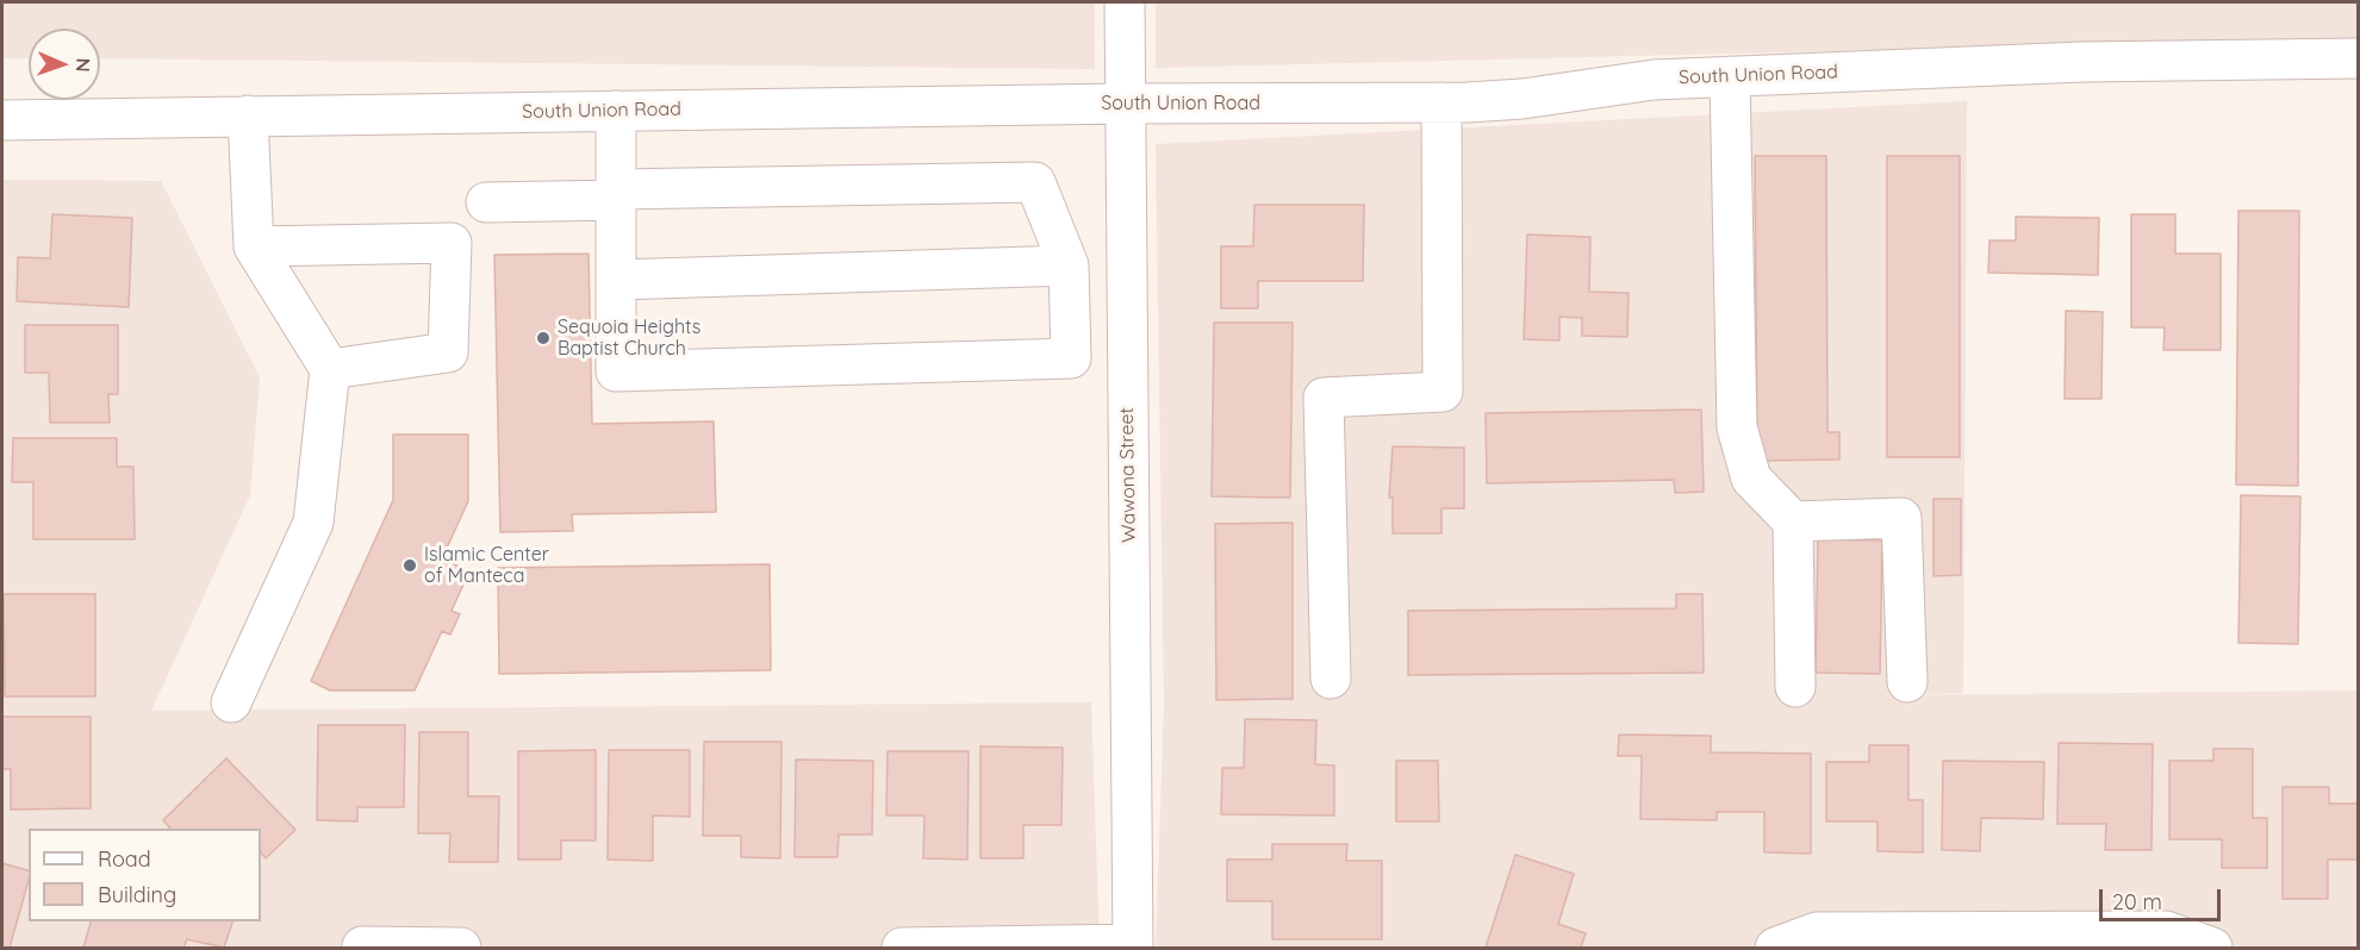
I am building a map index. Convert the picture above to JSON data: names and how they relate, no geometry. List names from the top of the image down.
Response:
{
  "streets": {
    "street": ["South Union Road", "Wawona Street"]
  },
  "crossings": [
    ["South Union Road", "Wawona Street"]
  ],
  "places": ["Sequoia Heights Baptist Church", "Islamic Center of Manteca"],
  "legend": ["Road", "Building"],
  "scale_bar": "20 m",
  "north": "right"
}
